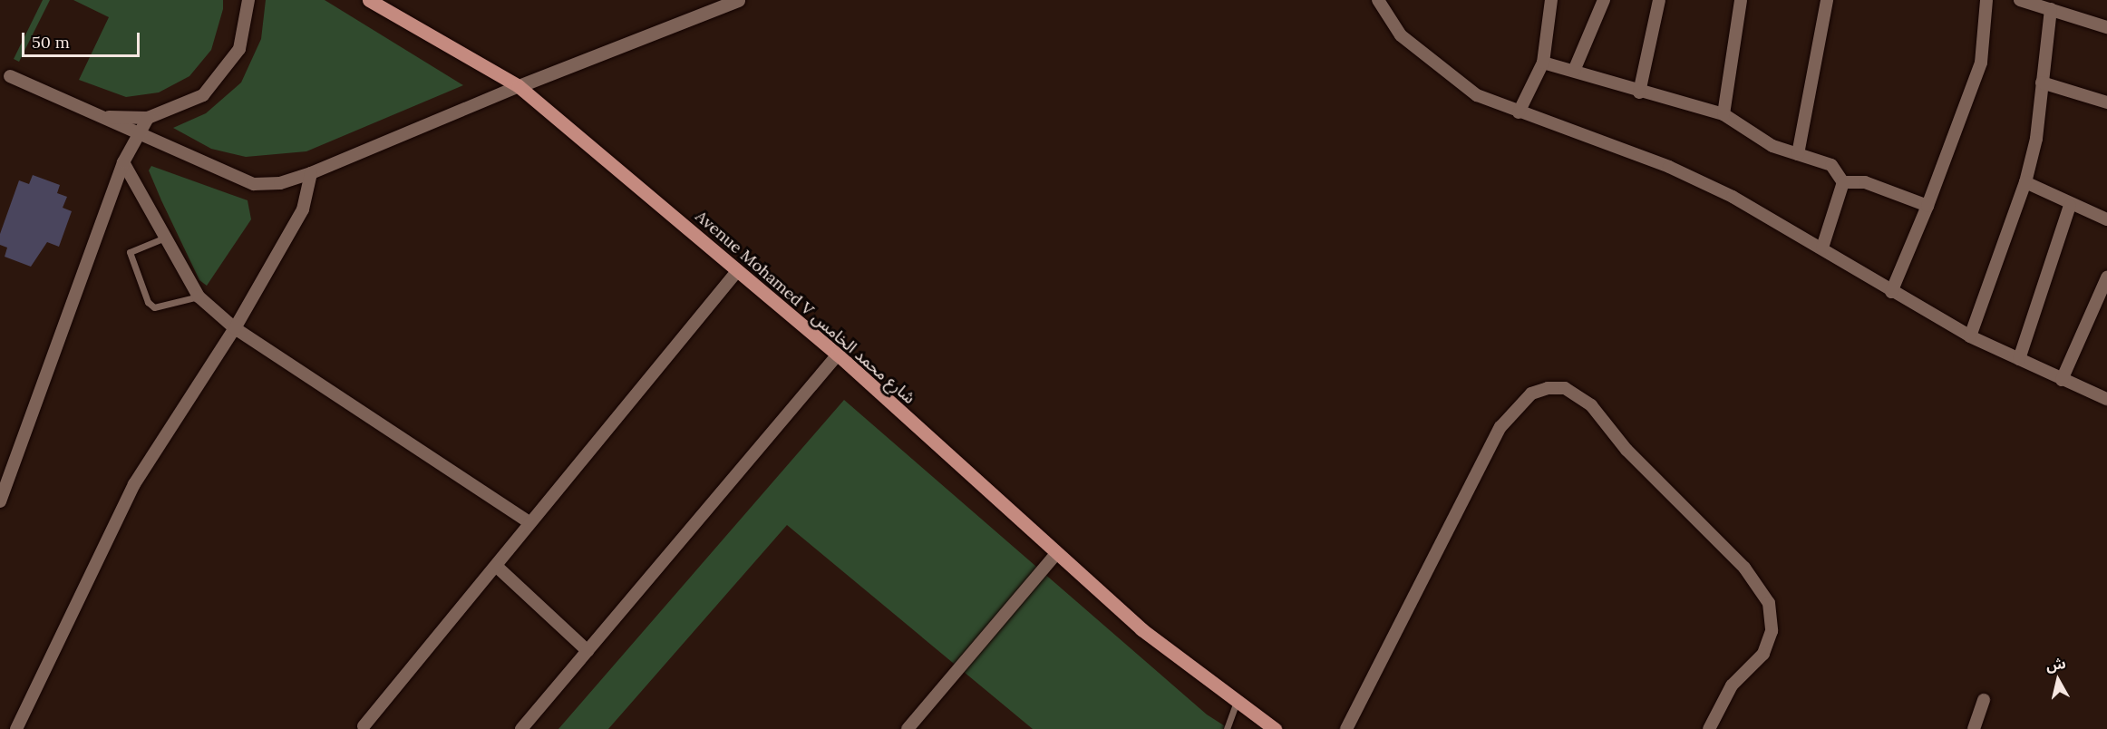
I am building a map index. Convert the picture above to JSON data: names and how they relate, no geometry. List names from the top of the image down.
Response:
{
  "streets": {
    "main road": ["Avenue Mohamed V شارع محمد الخامس"]
  },
  "scale_bar": "50 m",
  "north": "top"
}
